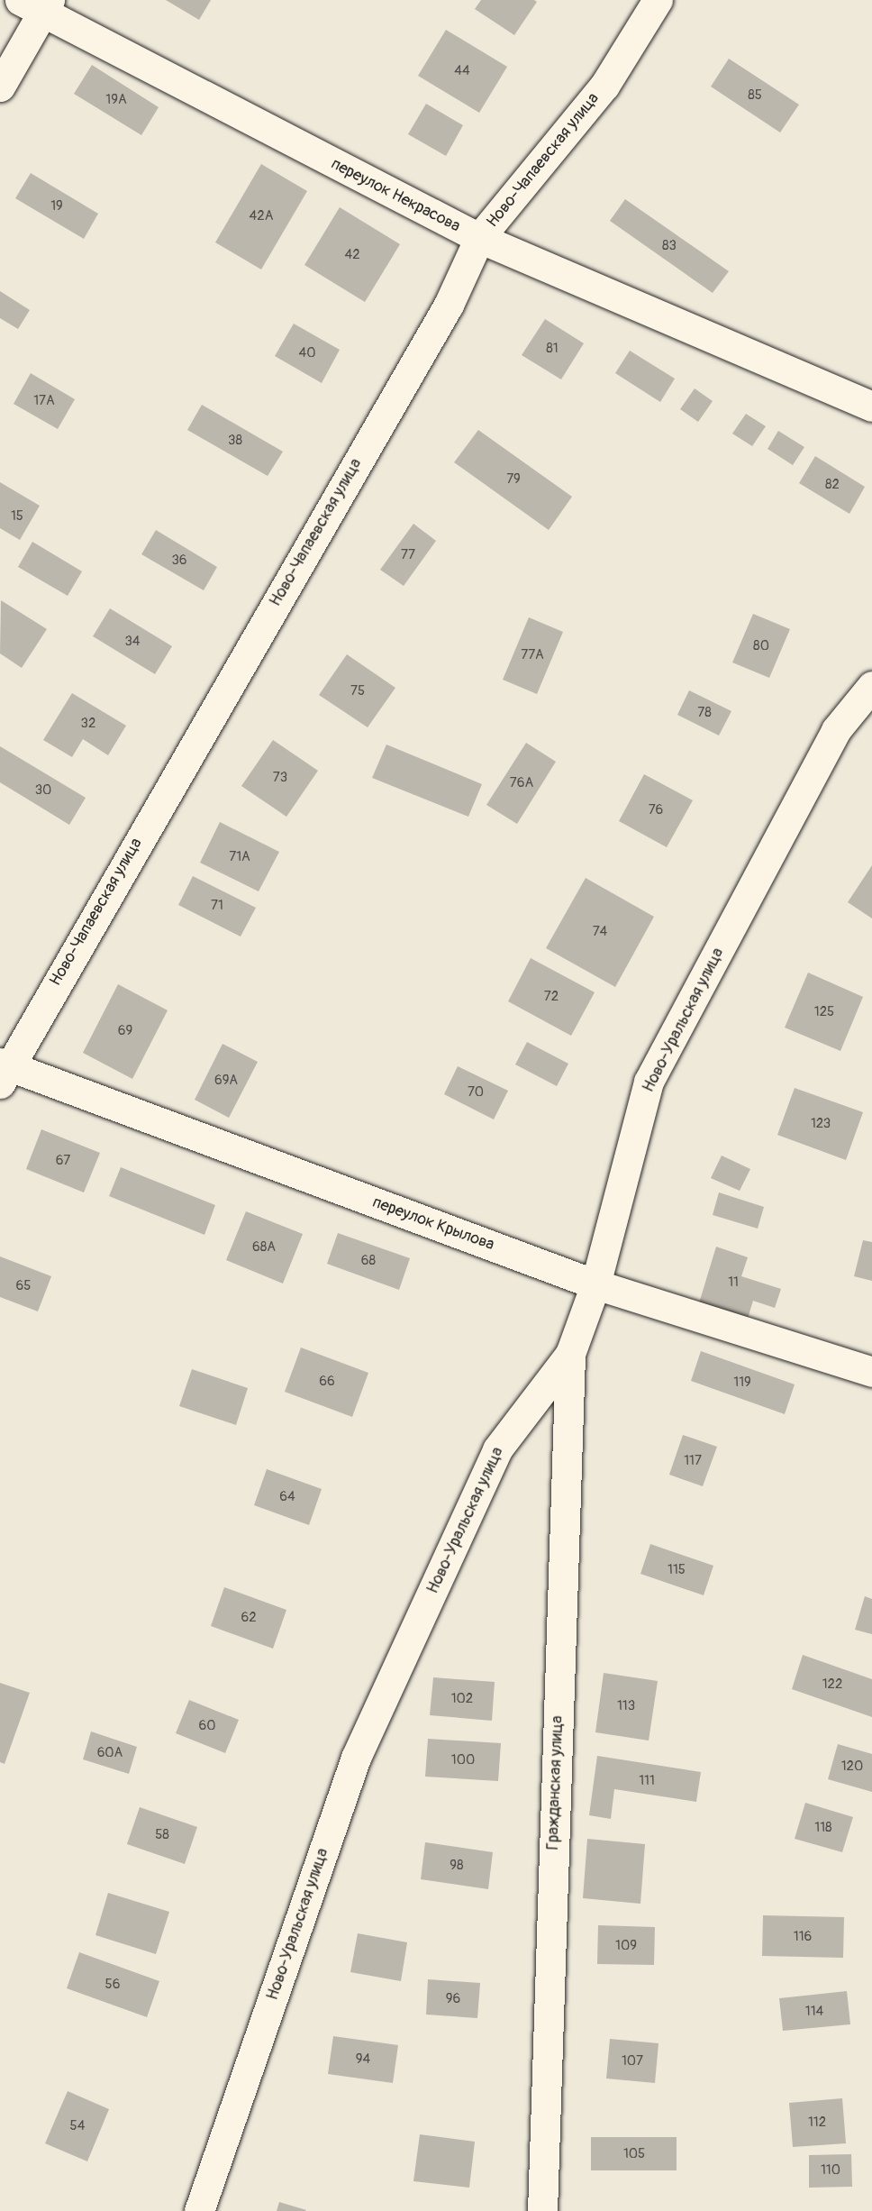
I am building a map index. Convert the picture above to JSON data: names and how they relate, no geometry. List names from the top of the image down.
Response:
{
  "streets": {
    "street": [
      "Ново-Чапаевская улица",
      "переулок Некрасова",
      "Ново-Уральская улица",
      "переулок Крылова",
      "Гражданская улица"
    ]
  },
  "crossings": [
    ["Ново-Чапаевская улица", "переулок Некрасова"],
    ["Ново-Чапаевская улица", "переулок Крылова"],
    ["Ново-Уральская улица", "переулок Крылова"],
    ["Ново-Уральская улица", "Гражданская улица"]
  ],
  "house_numbers": [
    "44",
    "85",
    "19А",
    "19",
    "42А",
    "83",
    "42",
    "81",
    "40",
    "17А",
    "38",
    "79",
    "82",
    "15",
    "77",
    "36",
    "34",
    "80",
    "77А",
    "75",
    "78",
    "32",
    "73",
    "76А",
    "30",
    "76",
    "71А",
    "71",
    "74",
    "72",
    "125",
    "69",
    "69А",
    "70",
    "123",
    "67",
    "68А",
    "68",
    "11",
    "65",
    "66",
    "119",
    "117",
    "64",
    "115",
    "62",
    "122",
    "102",
    "113",
    "60",
    "60А",
    "100",
    "120",
    "111",
    "118",
    "58",
    "98",
    "116",
    "109",
    "56",
    "96",
    "114",
    "94",
    "107",
    "112",
    "54",
    "105",
    "110"
  ]
}
